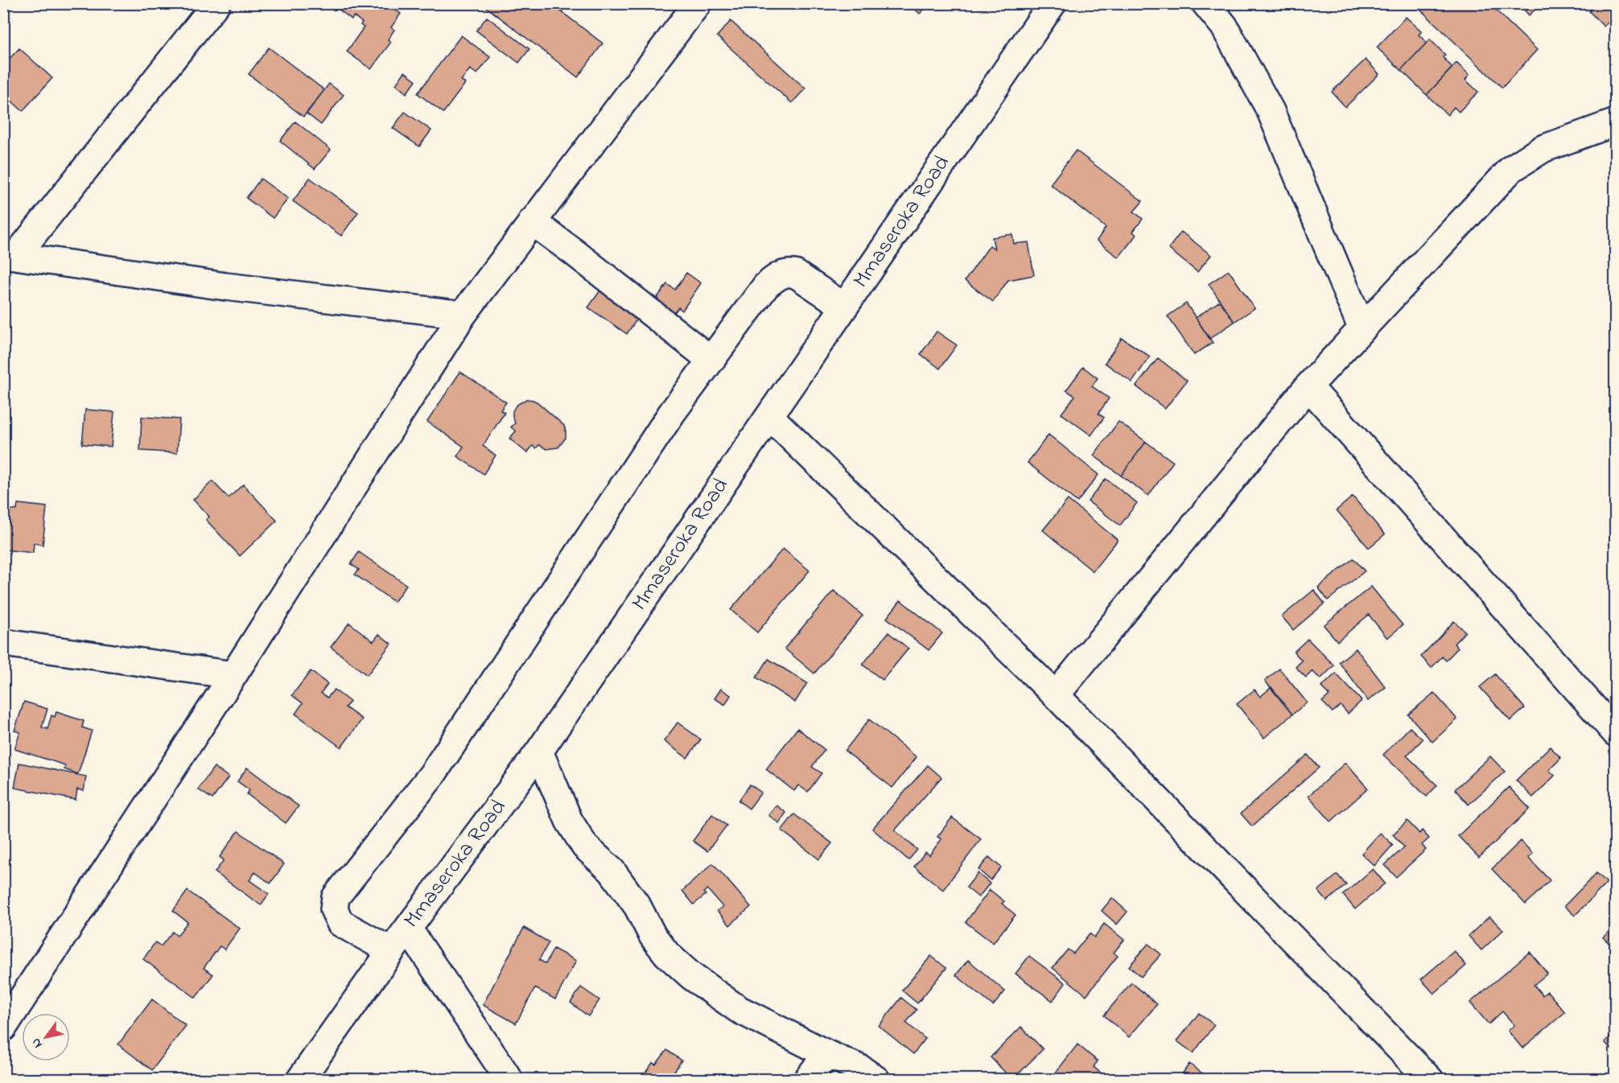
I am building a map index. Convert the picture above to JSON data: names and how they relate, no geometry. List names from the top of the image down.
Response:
{
  "streets": {
    "street": ["Mmaseroka Road"]
  },
  "north": "bottom left"
}
